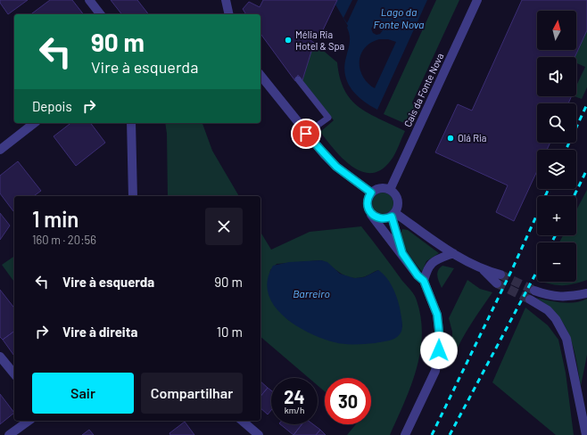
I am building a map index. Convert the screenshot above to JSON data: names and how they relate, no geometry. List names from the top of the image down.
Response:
{
  "streets": {
    "street": ["Cais da Fonte Nova"]
  },
  "water": ["Lago da Fonte Nova", "Barreiro"],
  "places": ["Mélia Ria Hotel & Spa", "Olá Ria"],
  "north": "top",
  "page": {
    "map_buttons": ["+", "−"],
    "turn": ["90 m", "Vire à esquerda"],
    "then": "Depois",
    "heading": ["1 min", "160 m · 20:56"],
    "list": [
      {
        "name": "Vire à esquerda",
        "value": "90 m"
      },
      {
        "name": "Vire à direita",
        "value": "10 m"
      }
    ],
    "buttons": ["Sair", "Compartilhar"],
    "speed": "24 km/h",
    "limit": "30"
  }
}
